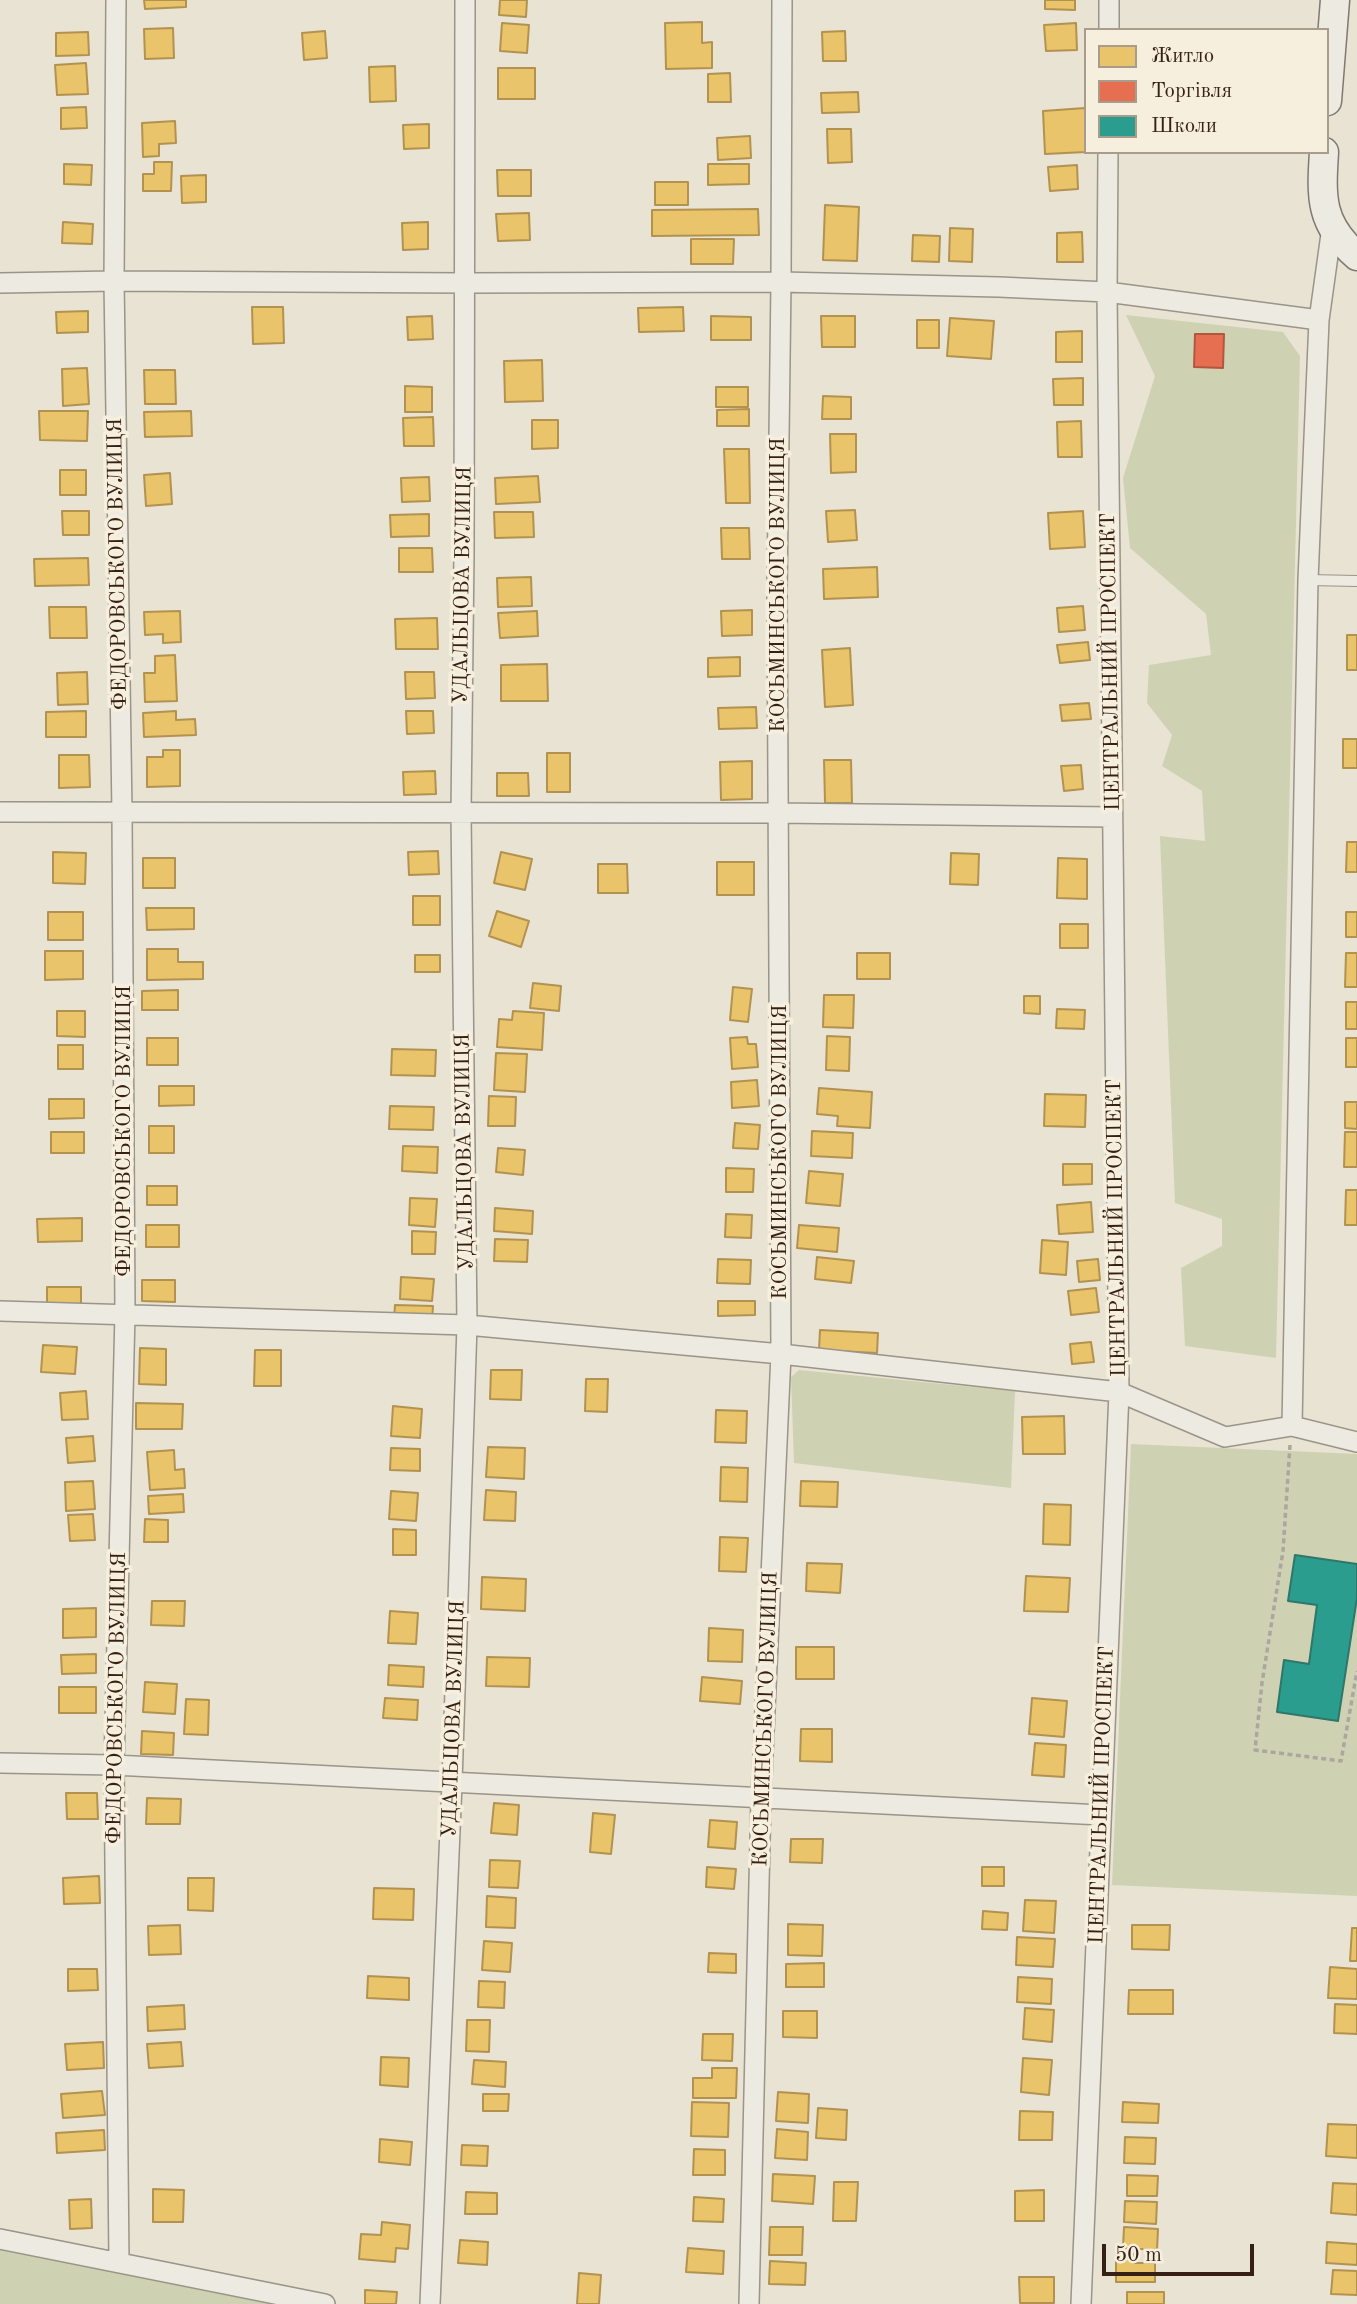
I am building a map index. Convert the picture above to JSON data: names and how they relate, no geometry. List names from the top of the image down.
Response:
{
  "streets": {
    "street": [
      "ФЕДОРОВСЬКОГО ВУЛИЦЯ",
      "УДАЛЬЦОВА ВУЛИЦЯ",
      "КОСЬМИНСЬКОГО ВУЛИЦЯ",
      "ЦЕНТРАЛЬНИЙ ПРОСПЕКТ"
    ]
  },
  "legend": ["Житло", "Торгівля", "Школи"],
  "scale_bar": "50 m"
}
